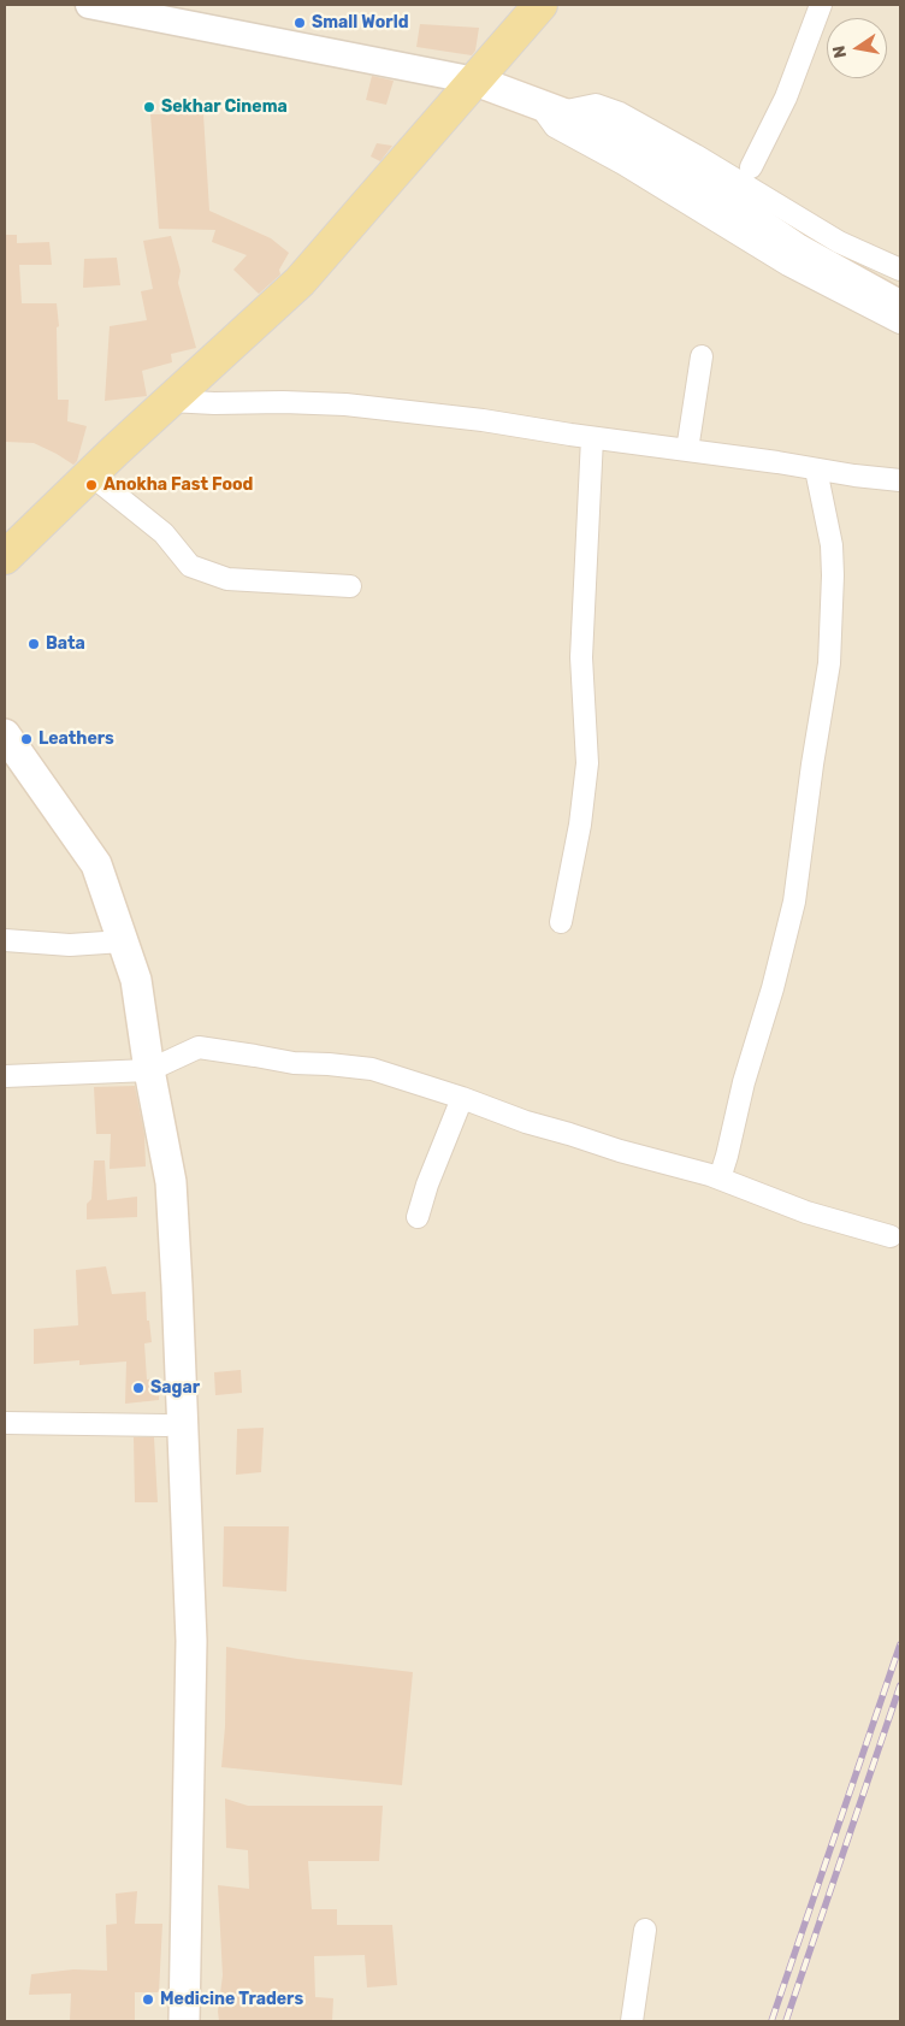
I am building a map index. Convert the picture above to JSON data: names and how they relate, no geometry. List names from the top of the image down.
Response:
{
  "places": [
    "Small World",
    "Sekhar Cinema",
    "Anokha Fast Food",
    "Bata",
    "Leathers",
    "Sagar",
    "Medicine Traders"
  ],
  "north": "left"
}
